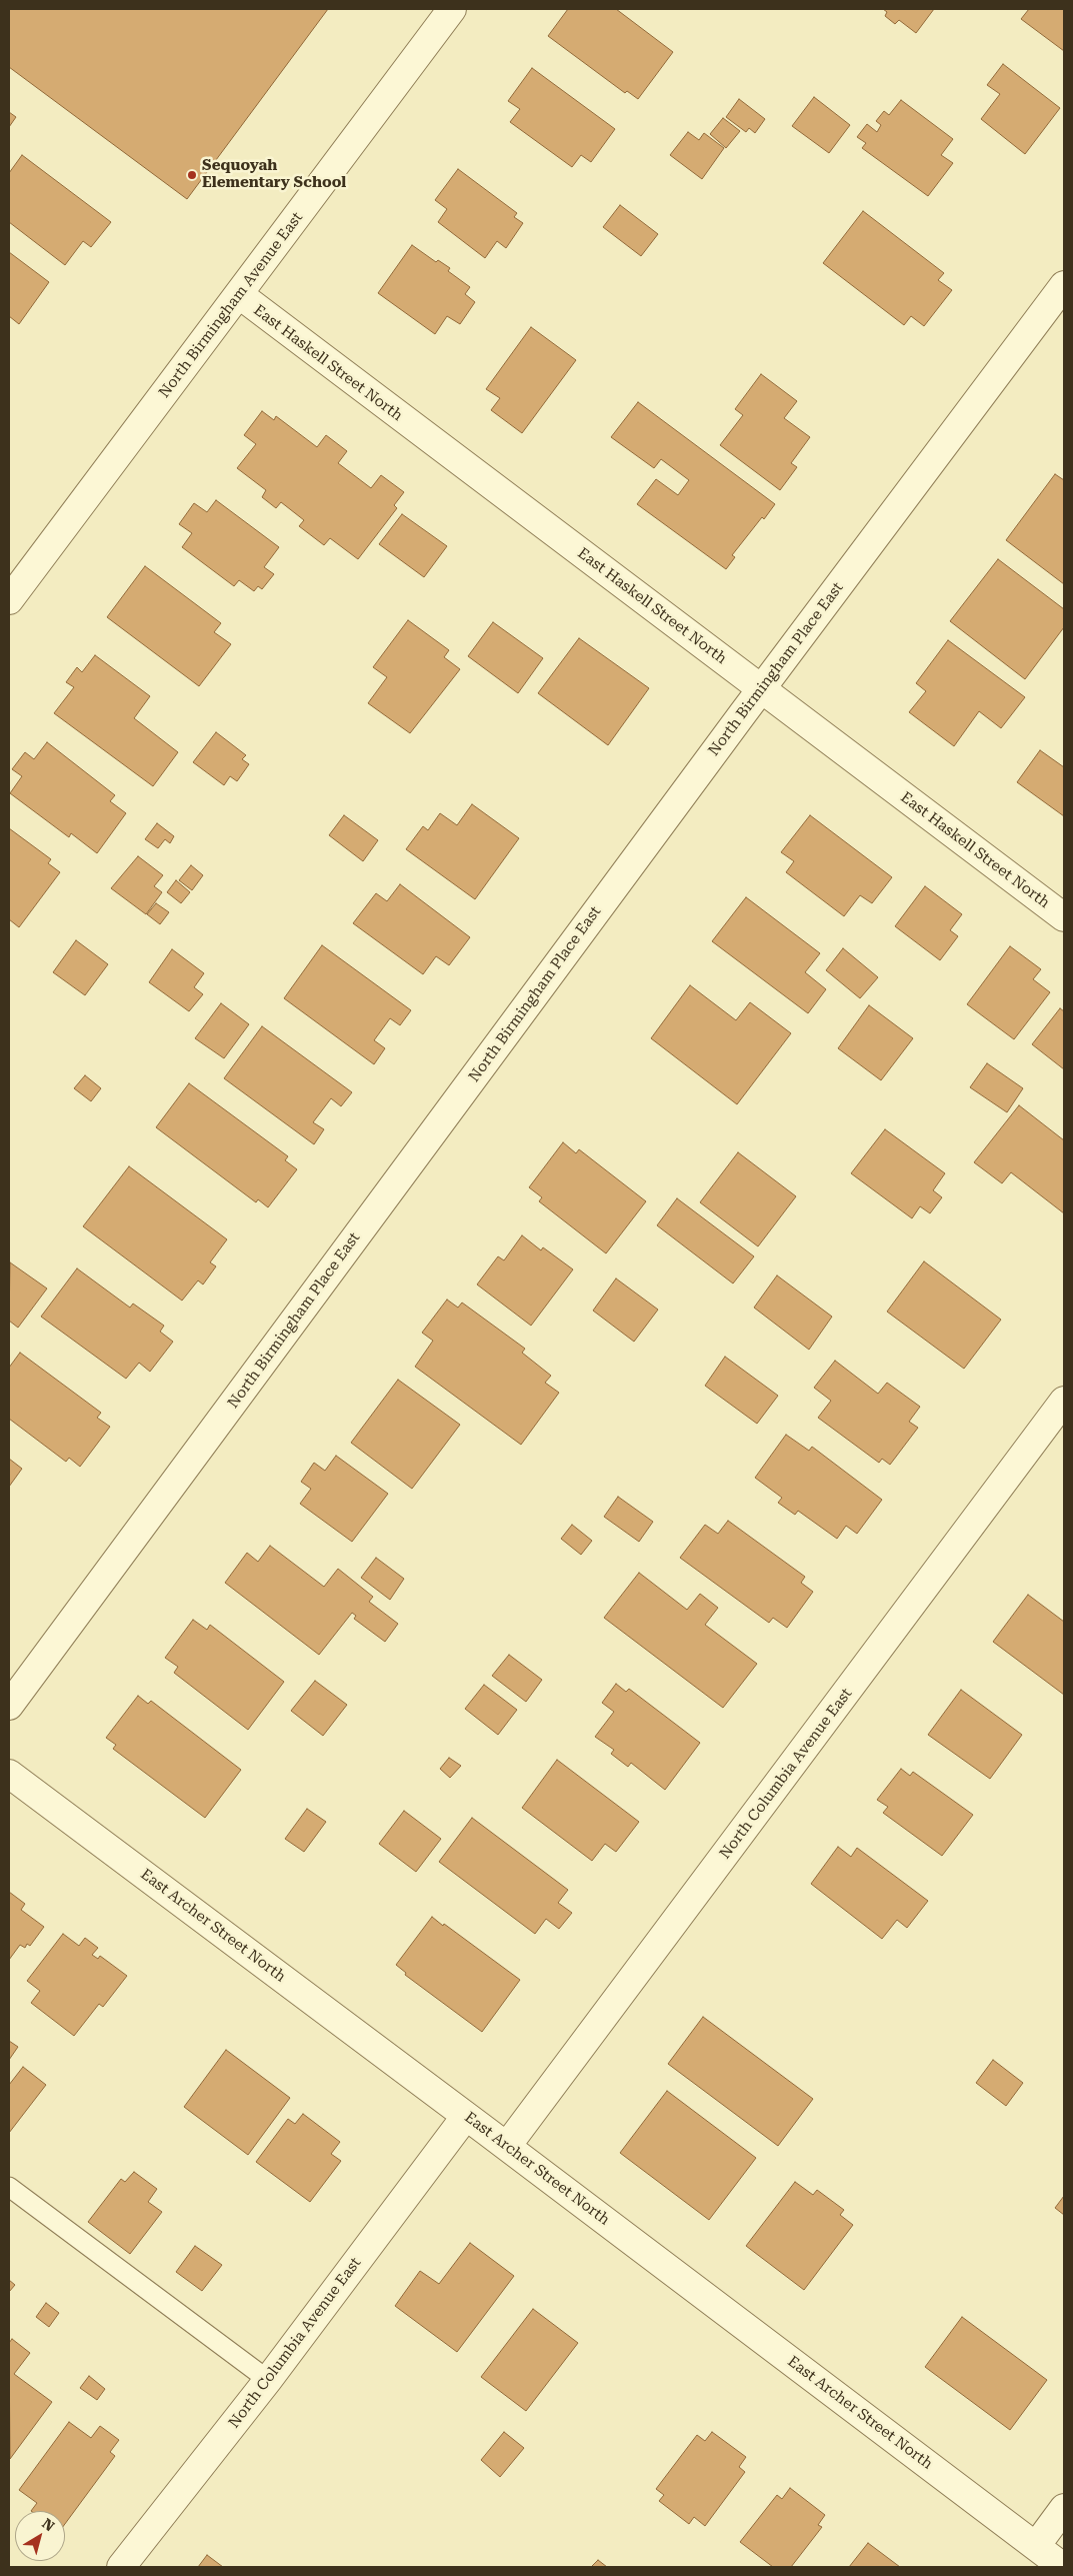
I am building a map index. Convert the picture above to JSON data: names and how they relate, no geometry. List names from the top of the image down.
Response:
{
  "streets": {
    "street": [
      "North Birmingham Avenue East",
      "East Haskell Street North",
      "North Birmingham Place East",
      "North Columbia Avenue East",
      "East Archer Street North"
    ]
  },
  "crossings": [
    ["North Birmingham Avenue East", "East Haskell Street North"],
    ["East Haskell Street North", "North Birmingham Place East"],
    ["North Columbia Avenue East", "East Archer Street North"]
  ],
  "places": ["Sequoyah Elementary School"],
  "north": "top right"
}
